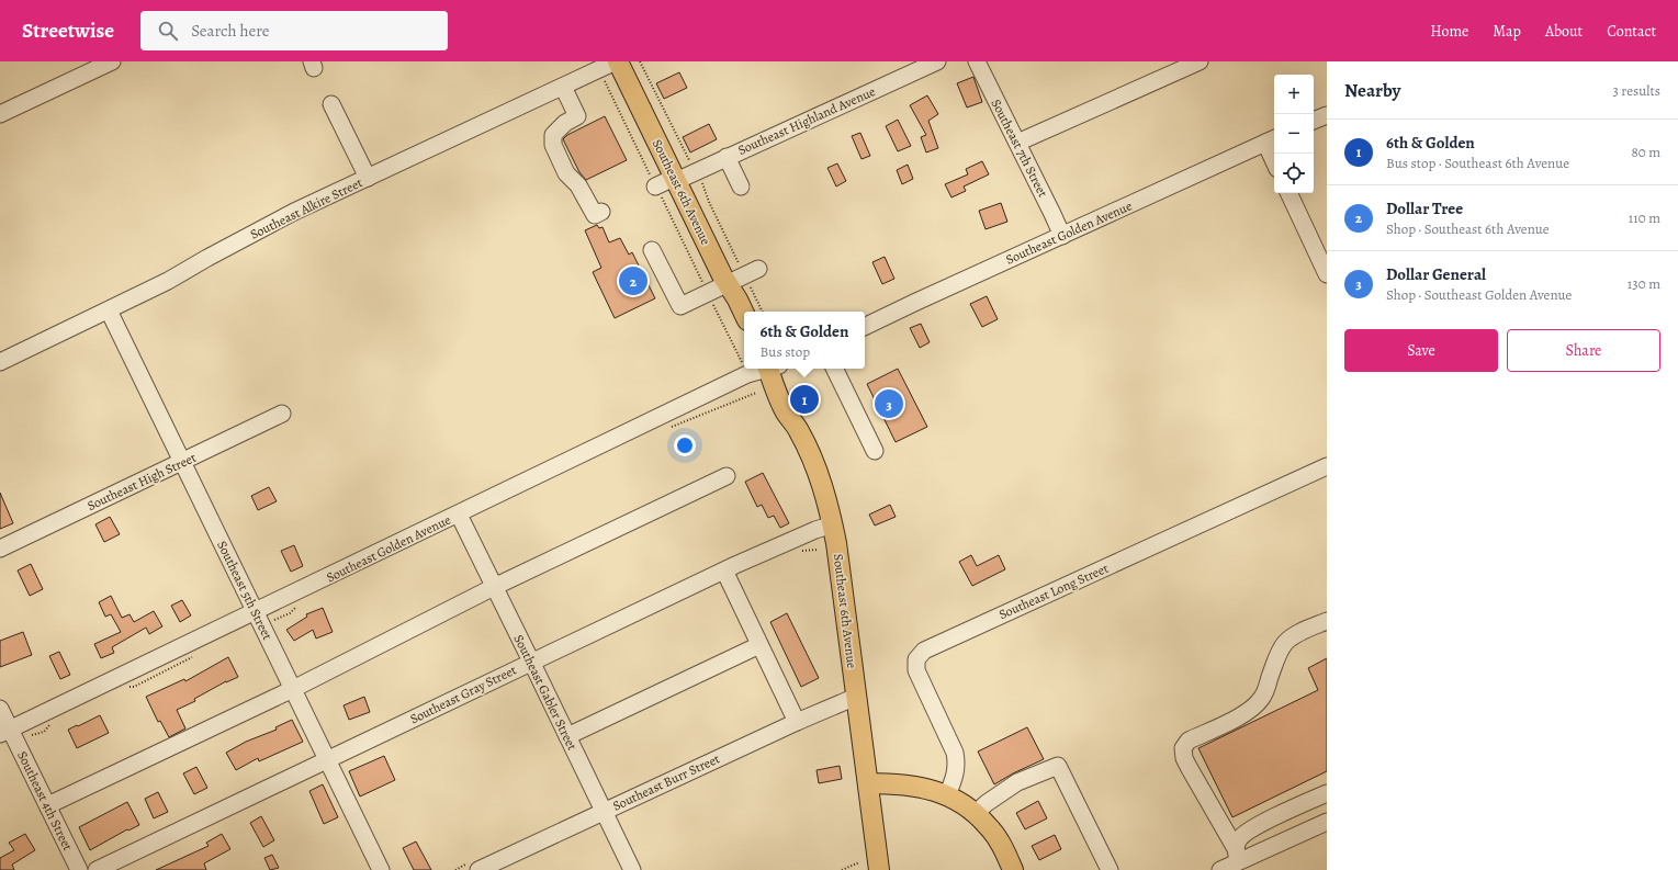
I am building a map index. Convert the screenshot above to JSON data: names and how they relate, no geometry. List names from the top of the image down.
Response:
{
  "streets": {
    "main road": ["Southeast 6th Avenue"],
    "street": [
      "Southeast Highland Avenue",
      "Southeast 7th Street",
      "Southeast Alkire Street",
      "Southeast Golden Avenue",
      "Southeast High Street",
      "Southeast 5th Street",
      "Southeast Long Street",
      "Southeast Gabler Street",
      "Southeast Gray Street",
      "Southeast Burr Street",
      "Southeast 4th Street"
    ]
  },
  "crossings": [
    ["Southeast Highland Avenue", "Southeast 6th Avenue"],
    ["Southeast 7th Street", "Southeast Golden Avenue"],
    ["Southeast 6th Avenue", "Southeast Alkire Street"],
    ["Southeast 6th Avenue", "Southeast Gray Street"],
    ["Southeast 6th Avenue", "Southeast Burr Street"],
    ["Southeast Alkire Street", "Southeast 5th Street"],
    ["Southeast Golden Avenue", "Southeast 5th Street"],
    ["Southeast Golden Avenue", "Southeast Gabler Street"],
    ["Southeast Golden Avenue", "Southeast 4th Street"],
    ["Southeast High Street", "Southeast 5th Street"],
    ["Southeast 5th Street", "Southeast Gray Street"],
    ["Southeast Gabler Street", "Southeast Gray Street"],
    ["Southeast Gabler Street", "Southeast Burr Street"]
  ],
  "page": {
    "header": "Streetwise",
    "search": "Search here",
    "nav": [
      "Home",
      "Map",
      "About",
      "Contact"
    ],
    "heading": ["Nearby", "3 results"],
    "map_buttons": ["+", "−"],
    "list": [
      {
        "mark": "1",
        "name": "6th & Golden",
        "note": "Bus stop · Southeast 6th Avenue",
        "value": "80 m"
      },
      {
        "mark": "2",
        "name": "Dollar Tree",
        "note": "Shop · Southeast 6th Avenue",
        "value": "110 m"
      },
      {
        "mark": "3",
        "name": "Dollar General",
        "note": "Shop · Southeast Golden Avenue",
        "value": "130 m"
      }
    ],
    "pins": ["2", "1", "3"],
    "popup": ["6th & Golden", "Bus stop"],
    "buttons": ["Save", "Share"]
  }
}
